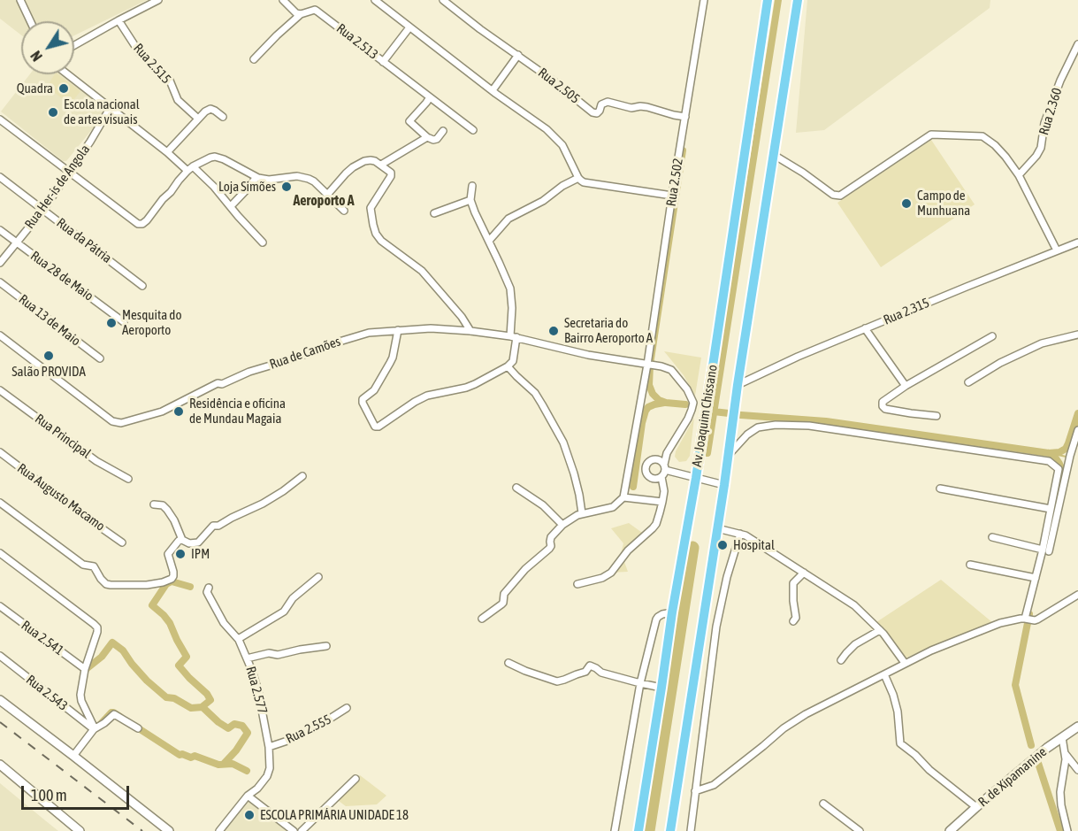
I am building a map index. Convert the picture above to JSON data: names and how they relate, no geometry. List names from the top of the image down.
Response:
{
  "streets": {
    "main road": ["Av. Joaquim Chissano"],
    "street": [
      "Rua 2.513",
      "Rua 2.515",
      "Rua 2.505",
      "Rua 2.360",
      "Rua 2.502",
      "Rua Her-is de Angola",
      "Rua da Pátria",
      "Rua 28 de Maio",
      "Rua 2.315",
      "Rua 13 de Maio",
      "Rua de Camões",
      "Rua Principal",
      "Rua Augusto Macamo",
      "Rua 2.541",
      "Rua 2.577",
      "Rua 2.543",
      "Rua 2.555",
      "R. de Xipamanine"
    ]
  },
  "crossings": [
    ["Rua 2.505", "Rua 2.502"],
    ["Rua 2.502", "Rua de Camões"],
    ["Rua Her-is de Angola", "Rua da Pátria"],
    ["Rua Her-is de Angola", "Rua 28 de Maio"],
    ["Rua 2.315", "Av. Joaquim Chissano"],
    ["Rua 2.577", "Rua 2.555"]
  ],
  "districts": ["Aeroporto A"],
  "places": [
    "Quadra",
    "Escola nacional de artes visuais",
    "Loja Simões",
    "Campo de Munhuana",
    "Mesquita do Aeroporto",
    "Secretaria do Bairro Aeroporto A",
    "Salão PROVIDA",
    "Residência e oficina de Mundau Magaia",
    "Hospital",
    "IPM",
    "ESCOLA PRIMÁRIA UNIDADE 18"
  ],
  "scale_bar": "100 m",
  "north": "bottom left"
}
